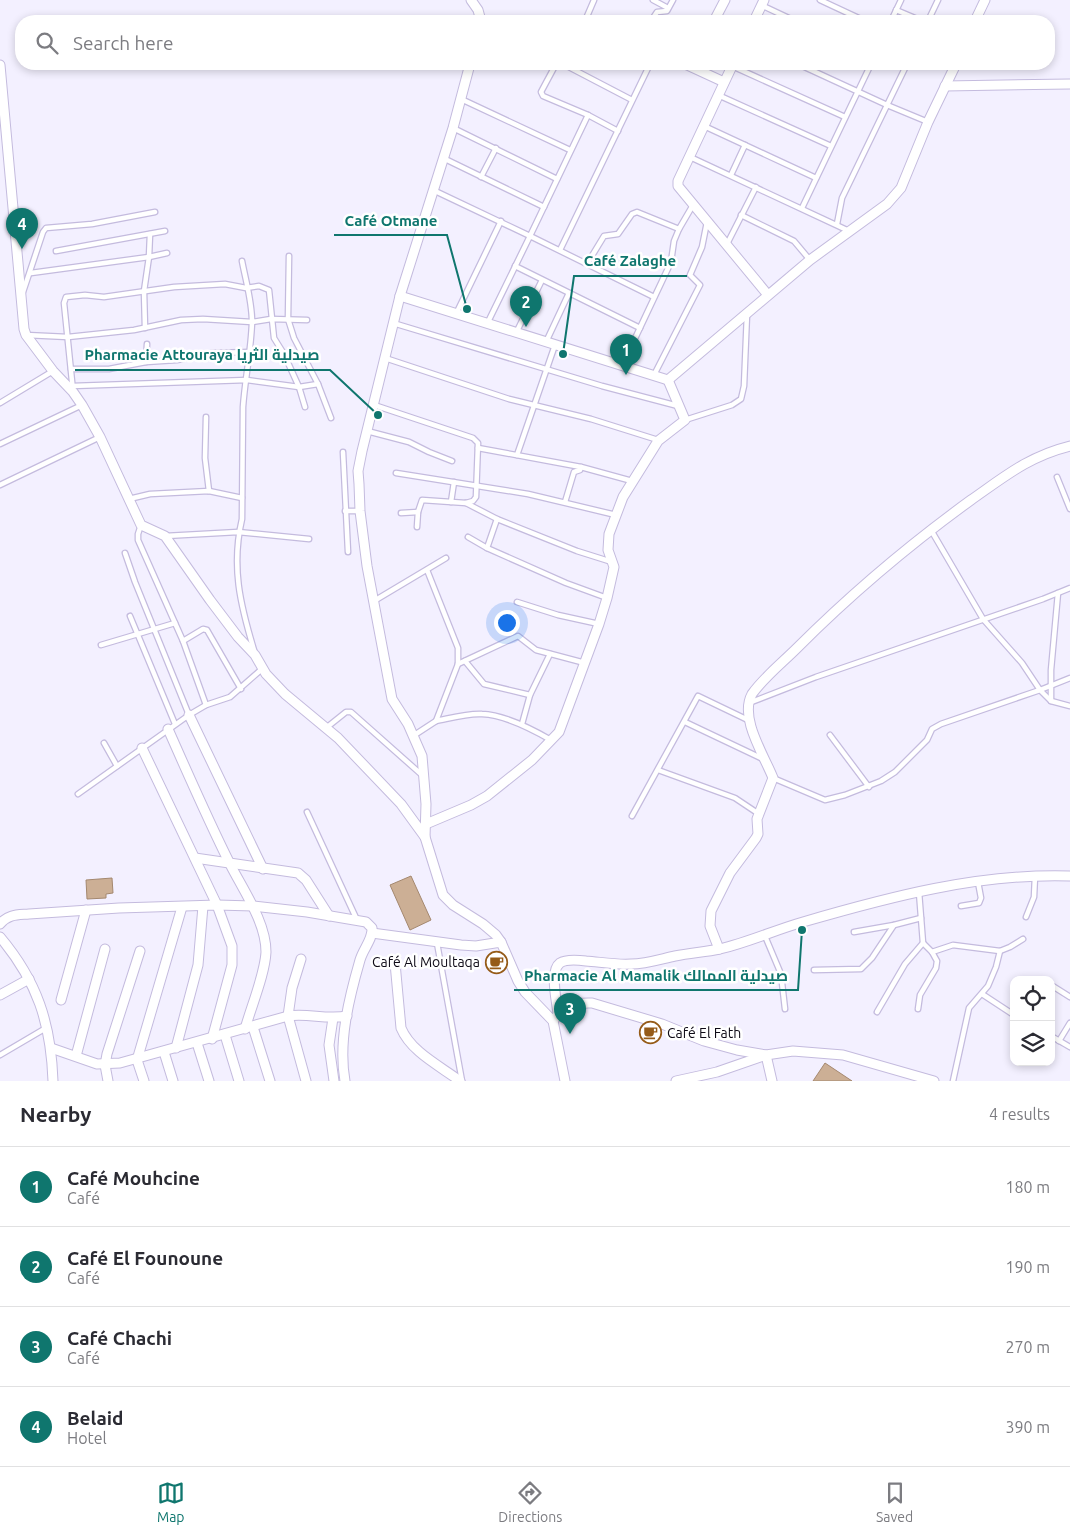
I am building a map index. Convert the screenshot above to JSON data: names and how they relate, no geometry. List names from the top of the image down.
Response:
{
  "places": {
    "other": [
      "Café Otmane",
      "Café Zalaghe",
      "Pharmacie Attouraya صيدلية الثريا",
      "Pharmacie Al Mamalik صيدلية الممالك"
    ],
    "cafe": ["Café Al Moultaqa", "Café El Fath"]
  },
  "page": {
    "search": "Search here",
    "pins": [
      "4",
      "2",
      "1",
      "3"
    ],
    "heading": ["Nearby", "4 results"],
    "list": [
      {
        "mark": "1",
        "name": "Café Mouhcine",
        "note": "Café",
        "value": "180 m"
      },
      {
        "mark": "2",
        "name": "Café El Founoune",
        "note": "Café",
        "value": "190 m"
      },
      {
        "mark": "3",
        "name": "Café Chachi",
        "note": "Café",
        "value": "270 m"
      },
      {
        "mark": "4",
        "name": "Belaid",
        "note": "Hotel",
        "value": "390 m"
      }
    ],
    "nav": ["Map", "Directions", "Saved"]
  }
}
